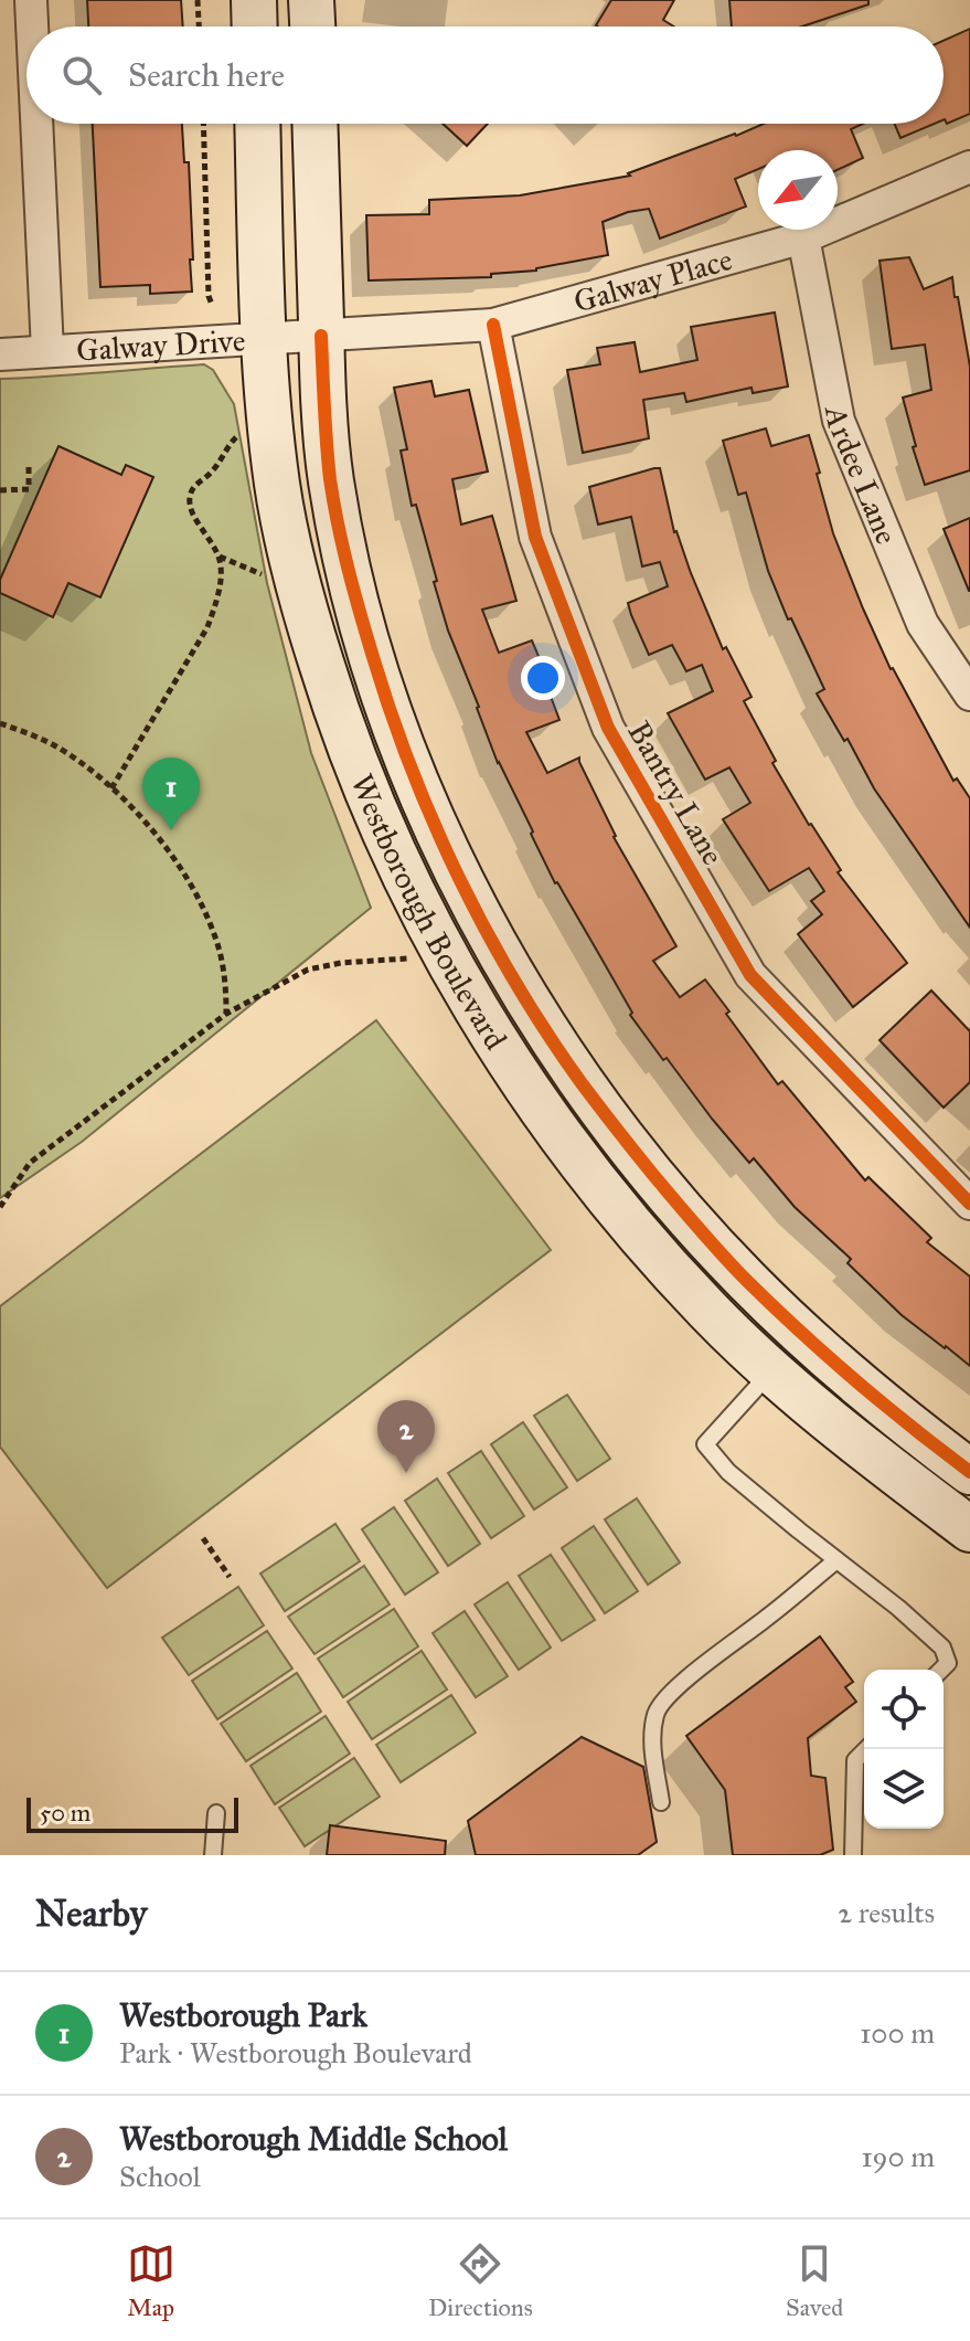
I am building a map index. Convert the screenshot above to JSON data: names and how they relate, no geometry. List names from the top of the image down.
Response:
{
  "streets": {
    "main road": ["Westborough Boulevard"],
    "street": [
      "Galway Place",
      "Galway Drive",
      "Ardee Lane",
      "Bantry Lane"
    ]
  },
  "crossings": [
    ["Galway Place", "Galway Drive"],
    ["Galway Place", "Ardee Lane"],
    ["Galway Place", "Bantry Lane"],
    ["Galway Place", "Westborough Boulevard"],
    ["Galway Drive", "Westborough Boulevard"]
  ],
  "scale_bar": "50 m",
  "north": "bottom left",
  "page": {
    "search": "Search here",
    "pins": ["1", "2"],
    "scale": "50 m",
    "heading": ["Nearby", "2 results"],
    "list": [
      {
        "mark": "1",
        "name": "Westborough Park",
        "note": "Park · Westborough Boulevard",
        "value": "100 m"
      },
      {
        "mark": "2",
        "name": "Westborough Middle School",
        "note": "School",
        "value": "190 m"
      }
    ],
    "nav": ["Map", "Directions", "Saved"]
  }
}
